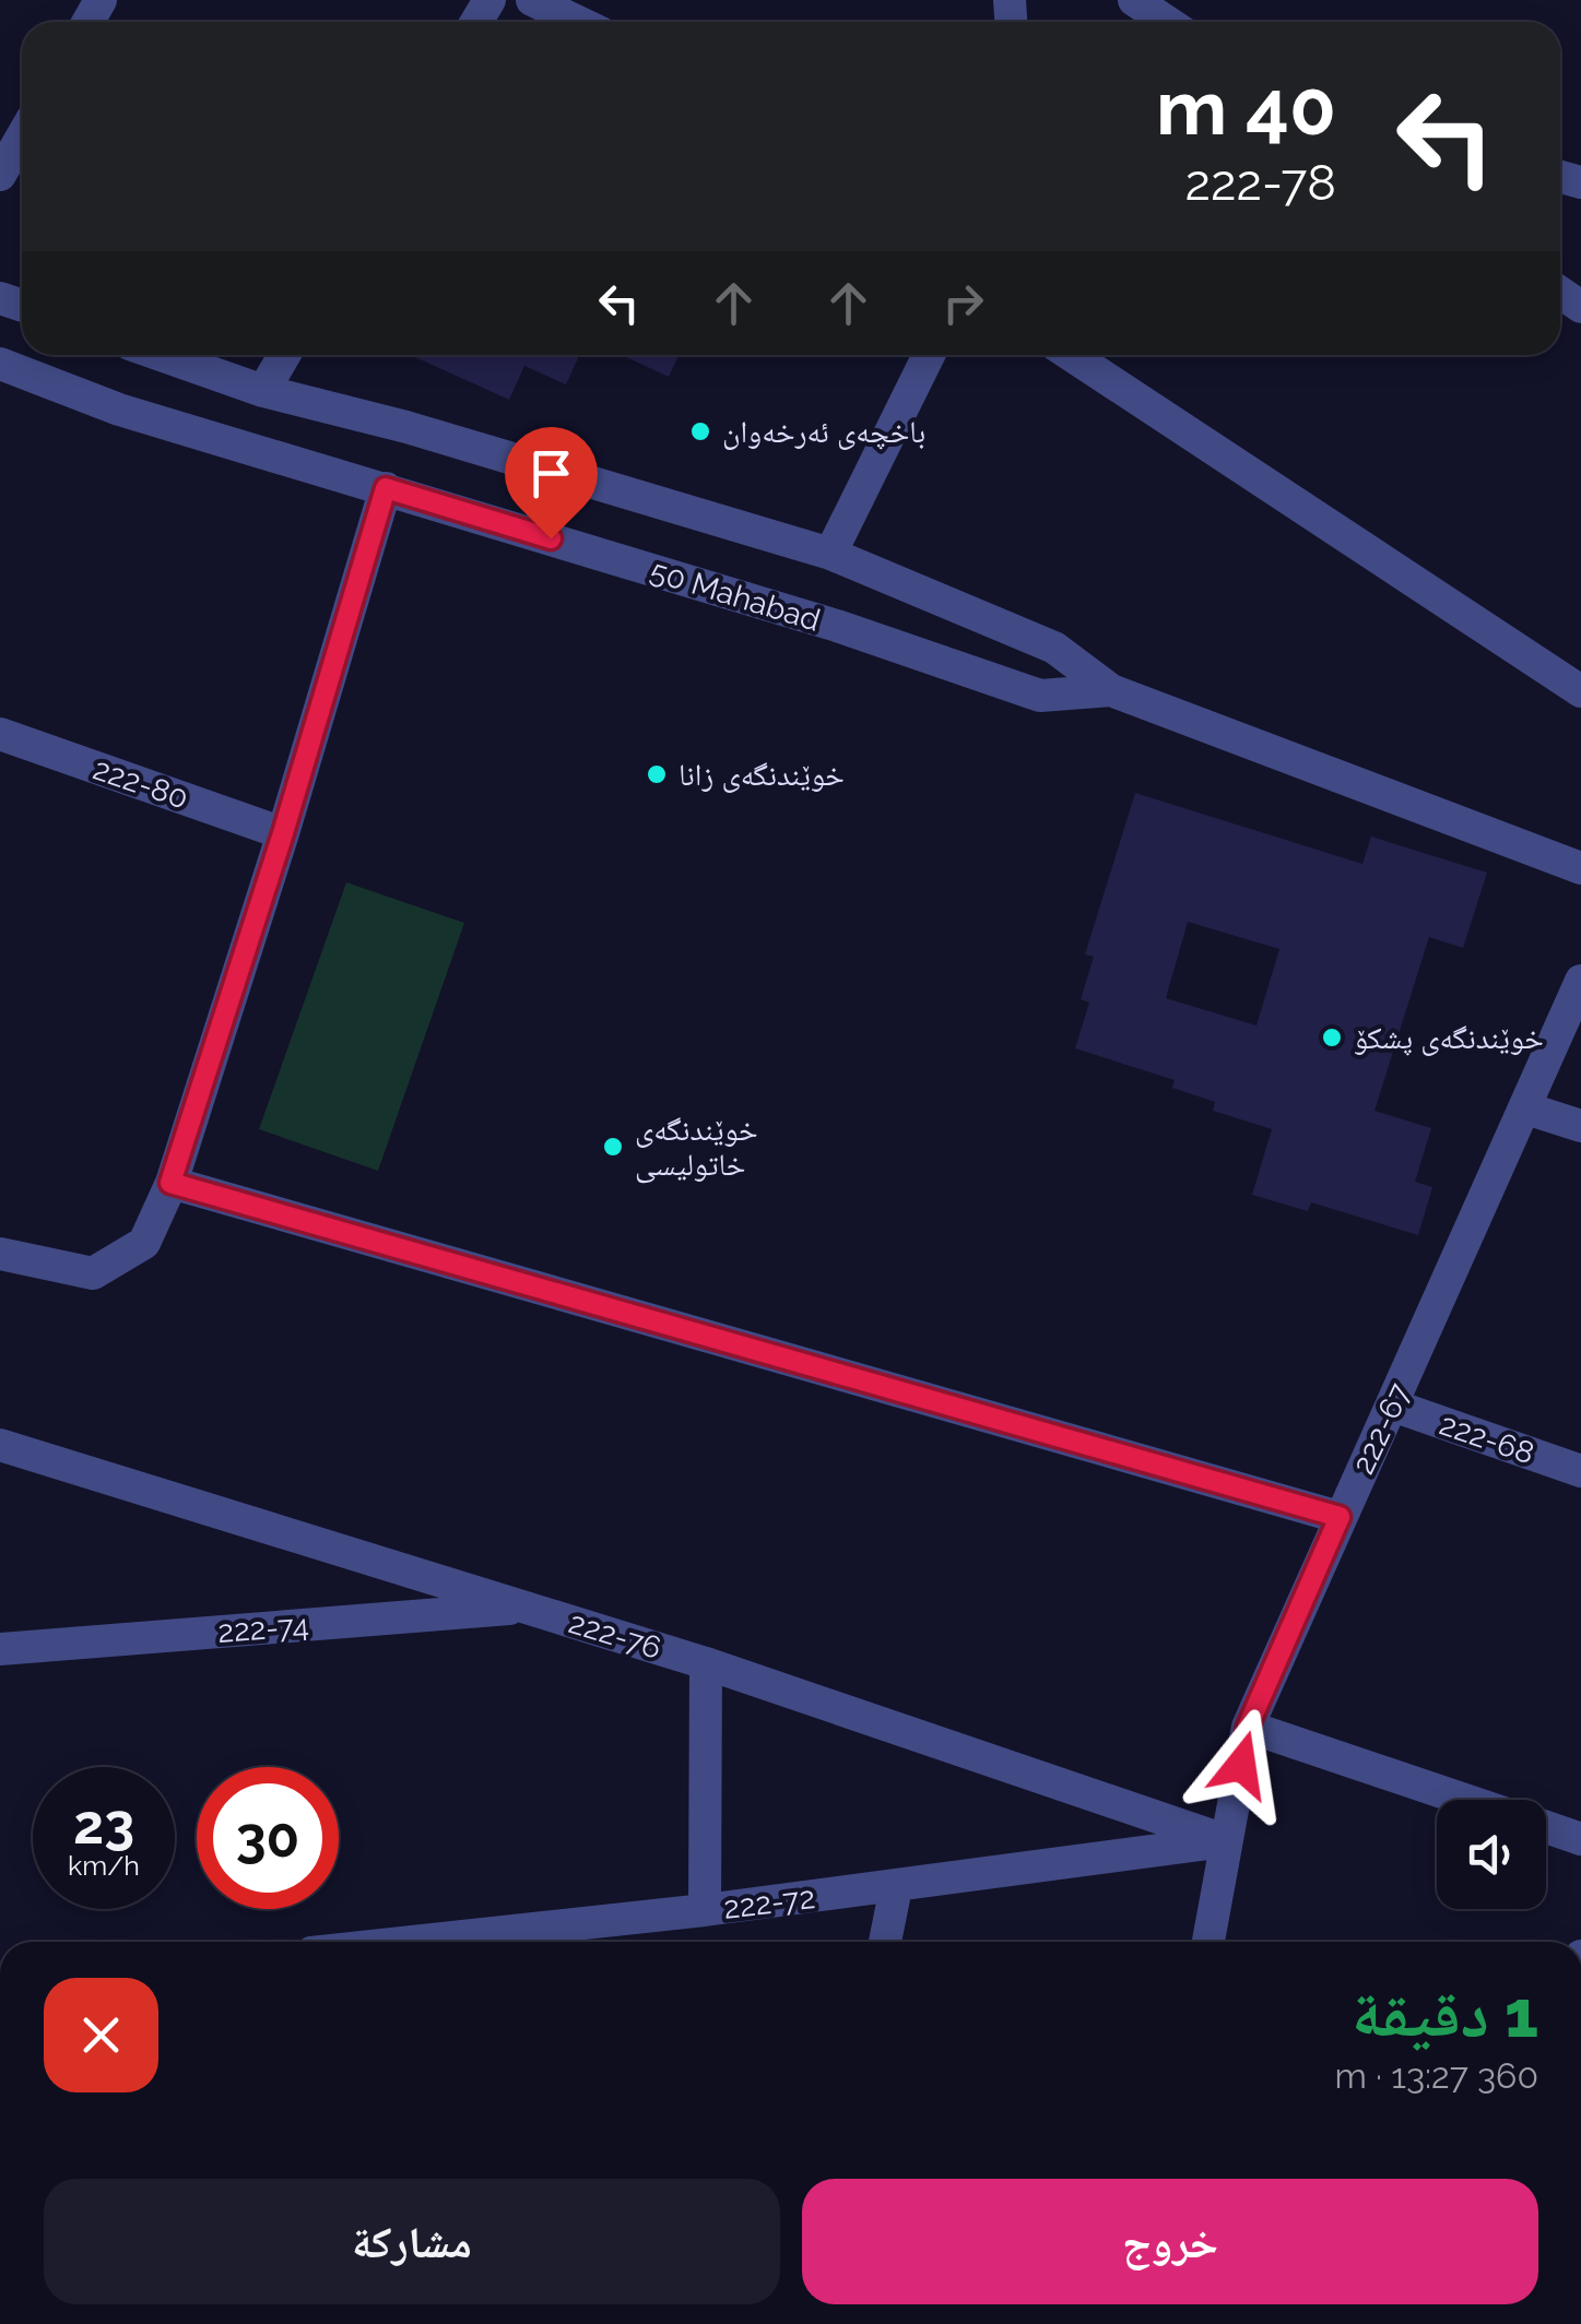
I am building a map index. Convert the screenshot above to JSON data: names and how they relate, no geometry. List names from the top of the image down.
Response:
{
  "streets": {
    "street": [
      "50 Mahabad",
      "222-80",
      "222-67",
      "222-68",
      "222-74",
      "222-76",
      "222-72"
    ]
  },
  "crossings": [
    ["222-67", "222-68"],
    ["222-67", "222-76"],
    ["222-67", "222-72"],
    ["222-74", "222-76"],
    ["222-76", "222-72"]
  ],
  "places": [
    "باخچەی ئەرخەوان",
    "خوێندنگەی زانا",
    "خوێندنگەی پشکۆ",
    "خوێندنگەی خاتولیسی"
  ],
  "page": {
    "turn": ["40 m", "222-78"],
    "speed": "23 km/h",
    "limit": "30",
    "heading": ["1 دقيقة", "360 m · 13:27"],
    "buttons": ["خروج", "مشاركة"]
  }
}
